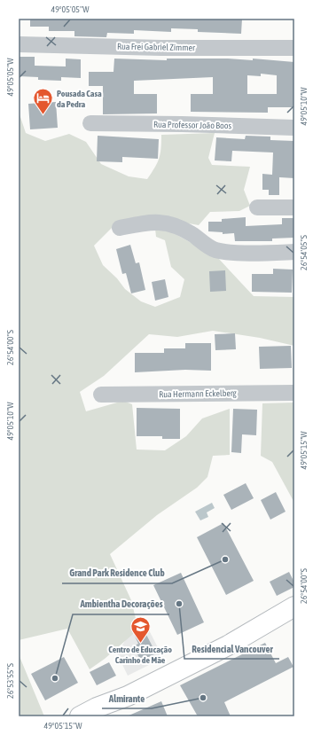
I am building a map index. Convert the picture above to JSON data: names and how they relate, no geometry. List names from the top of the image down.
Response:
{
  "streets": {
    "street": ["Rua Frei Gabriel Zimmer", "Rua Professor João Boos", "Rua Hermann Eckelberg"]
  },
  "places": {
    "hotel": ["Pousada Casa da Pedra"],
    "other": [
      "Grand Park Residence Club",
      "Residencial Vancouver",
      "Ambientha Decorações",
      "Almirante"
    ],
    "school or university": ["Centro de Educação Carinho de Mãe"]
  },
  "coordinates": [
    "49°05'05\"W",
    "49°05'10\"W",
    "26°54'05\"S",
    "26°54'00\"S",
    "49°05'15\"W",
    "26°53'55\"S"
  ]
}
